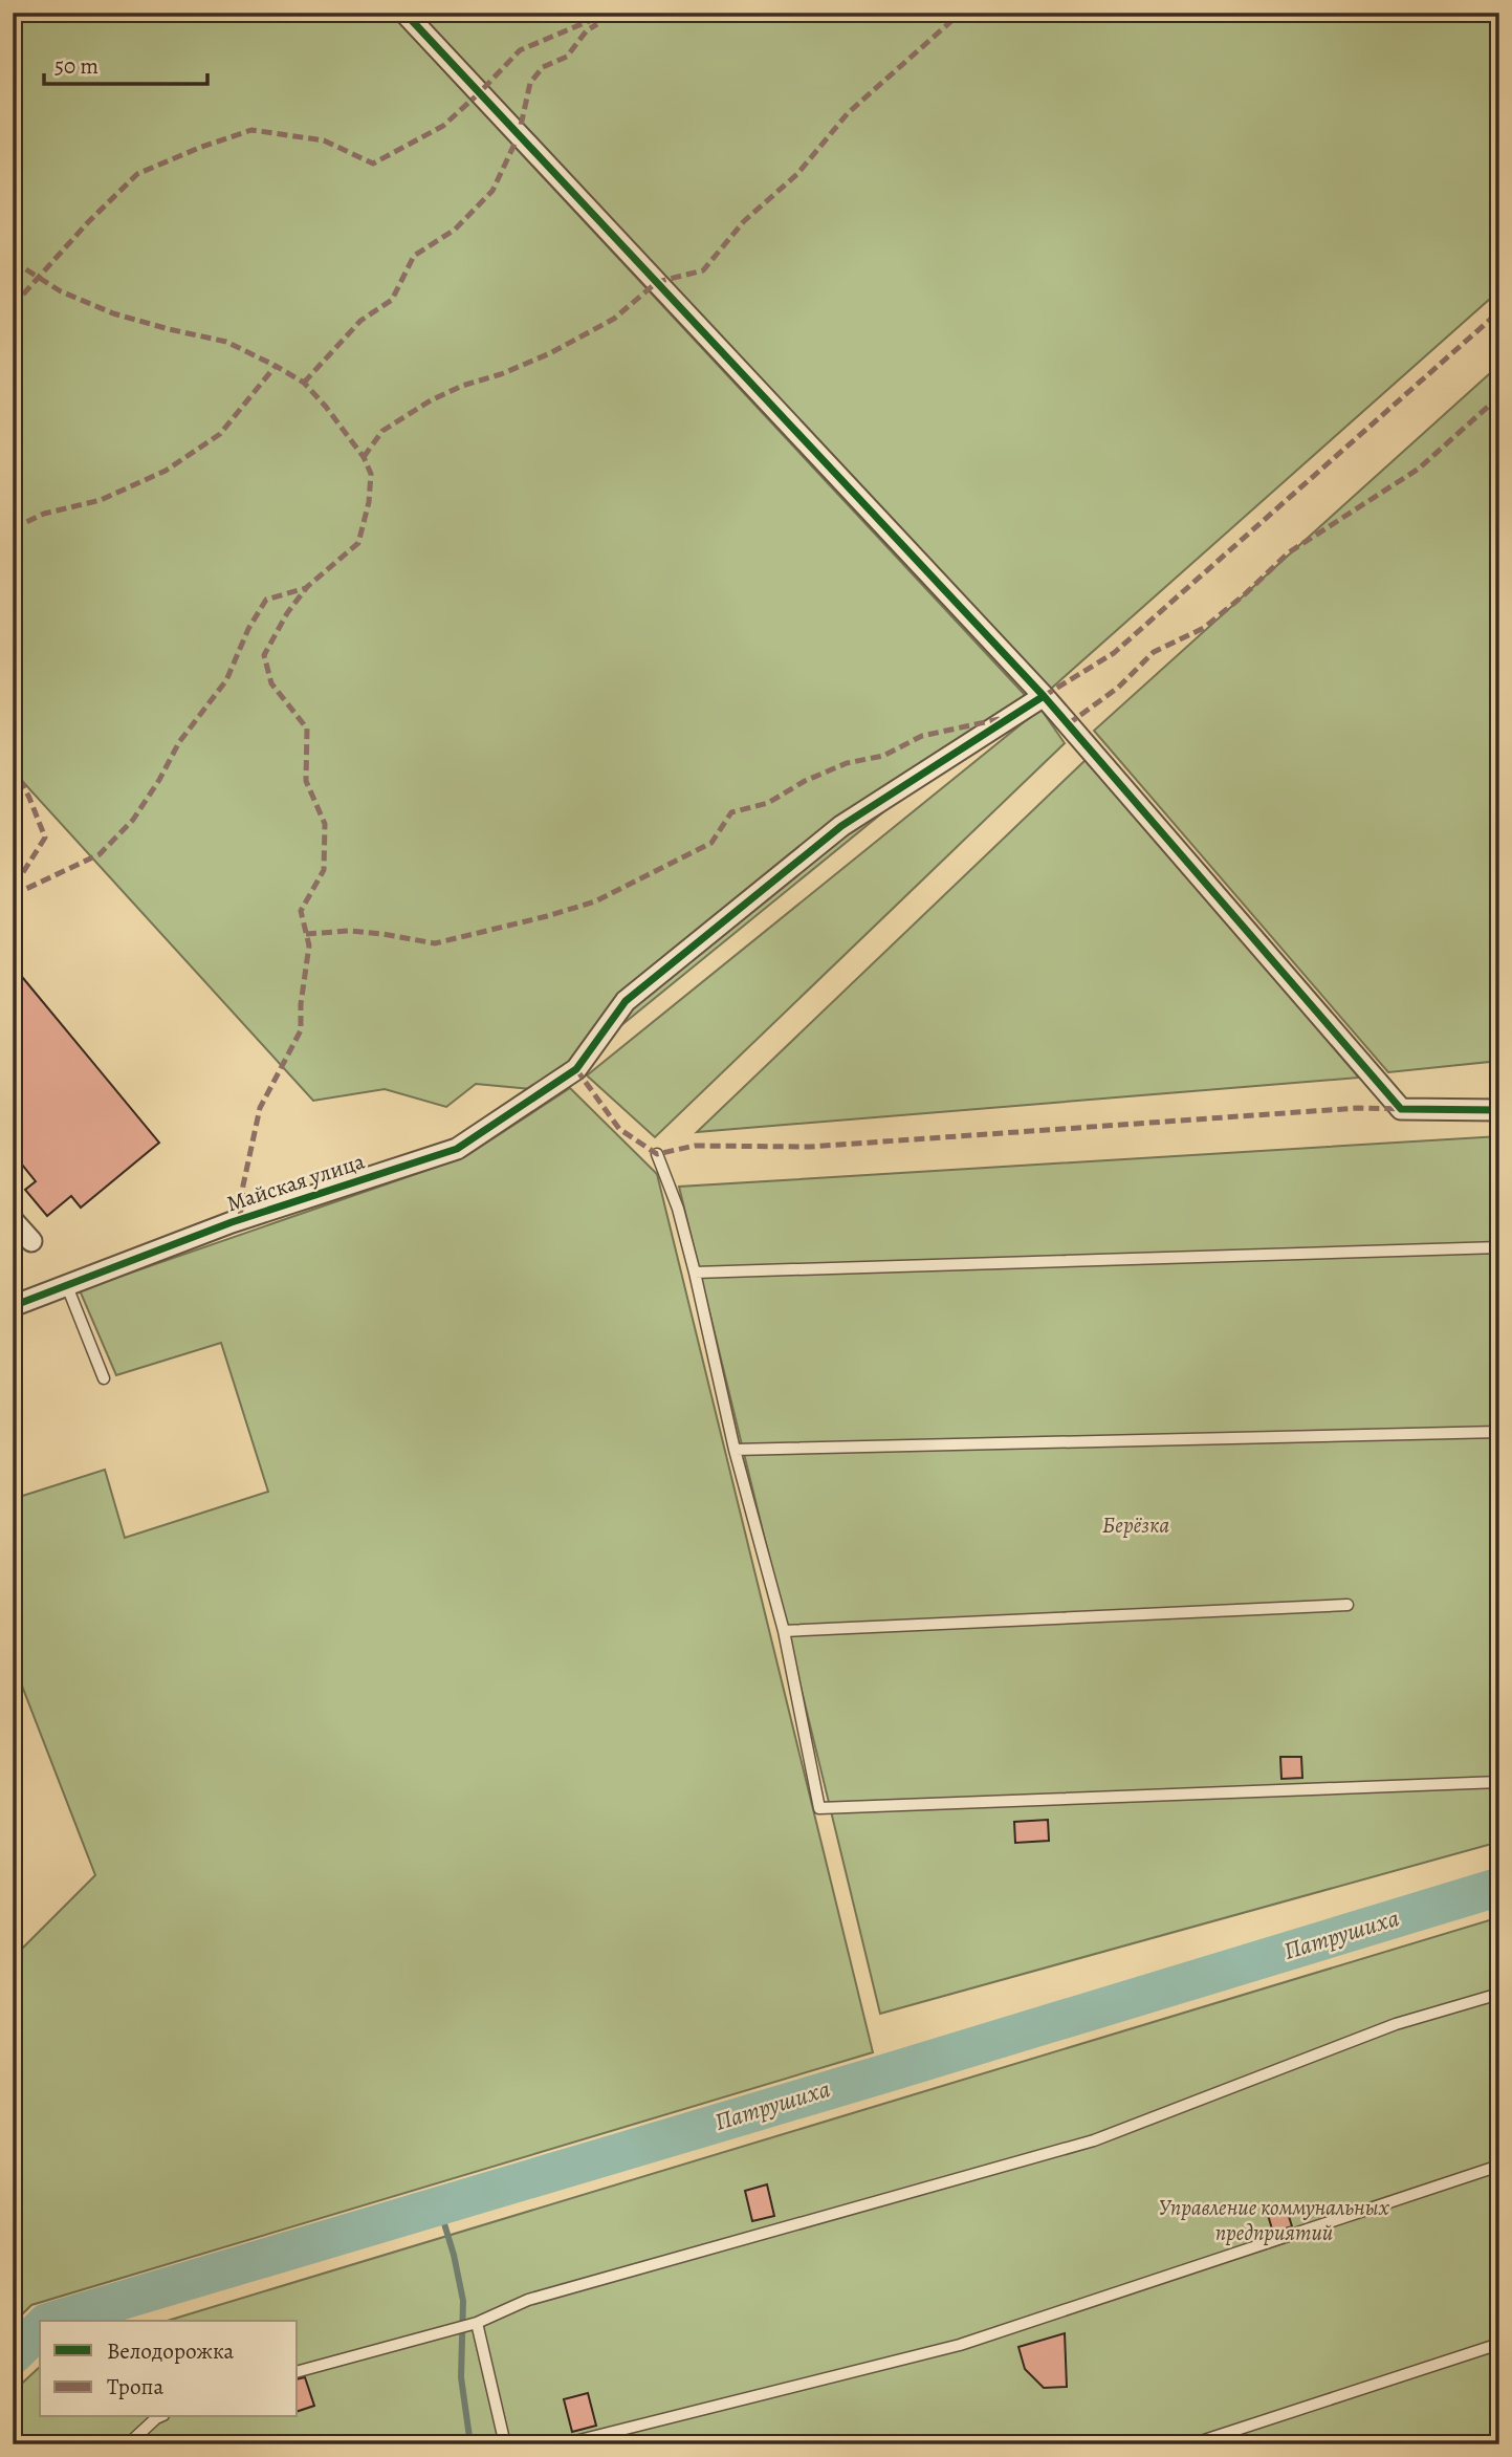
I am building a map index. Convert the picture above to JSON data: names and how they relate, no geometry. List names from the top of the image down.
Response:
{
  "streets": {
    "street": ["Майская улица"]
  },
  "water": ["Патрушиха"],
  "parks": ["Берёзка", "Управление коммунальных предприятий"],
  "legend": ["Велодорожка", "Тропа"],
  "scale_bar": "50 m"
}
